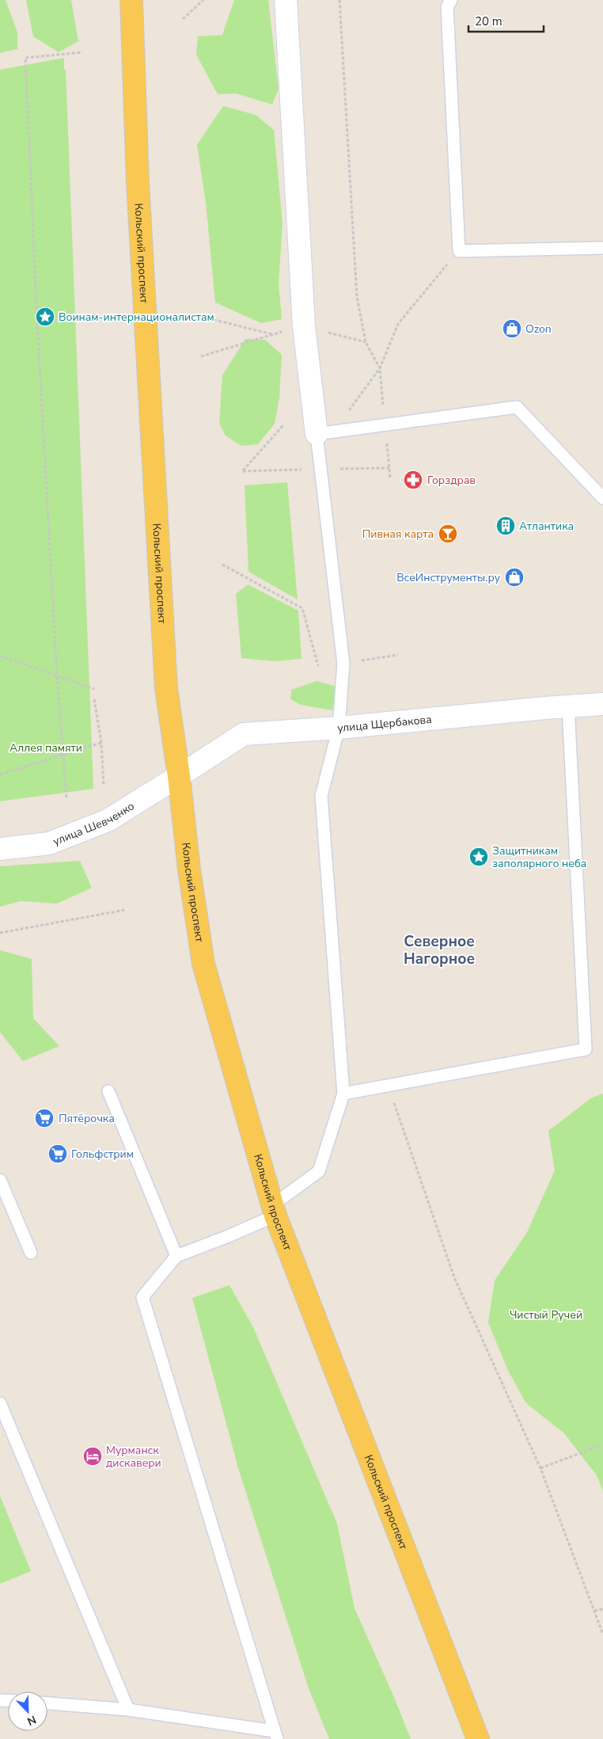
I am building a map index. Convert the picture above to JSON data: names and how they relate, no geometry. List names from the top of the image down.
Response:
{
  "streets": {
    "main road": ["Кольский проспект"],
    "street": ["улица Щербакова", "улица Шевченко"]
  },
  "crossings": [
    ["Кольский проспект", "улица Щербакова"],
    ["Кольский проспект", "улица Шевченко"],
    ["улица Щербакова", "улица Шевченко"]
  ],
  "districts": ["Северное Нагорное"],
  "parks": ["Аллея памяти", "Чистый Ручей"],
  "places": {
    "place": ["Воинам-интернационалистам", "Защитникам заполярного неба"],
    "shop": ["Ozon", "ВсеИнструменты.ру"],
    "pharmacy": ["Горздрав"],
    "building": ["Атлантика"],
    "bar": ["Пивная карта"],
    "supermarket": ["Пятёрочка", "Гольфстрим"],
    "hotel": ["Мурманск дискавери"]
  },
  "scale_bar": "20 m",
  "north": "bottom right"
}
